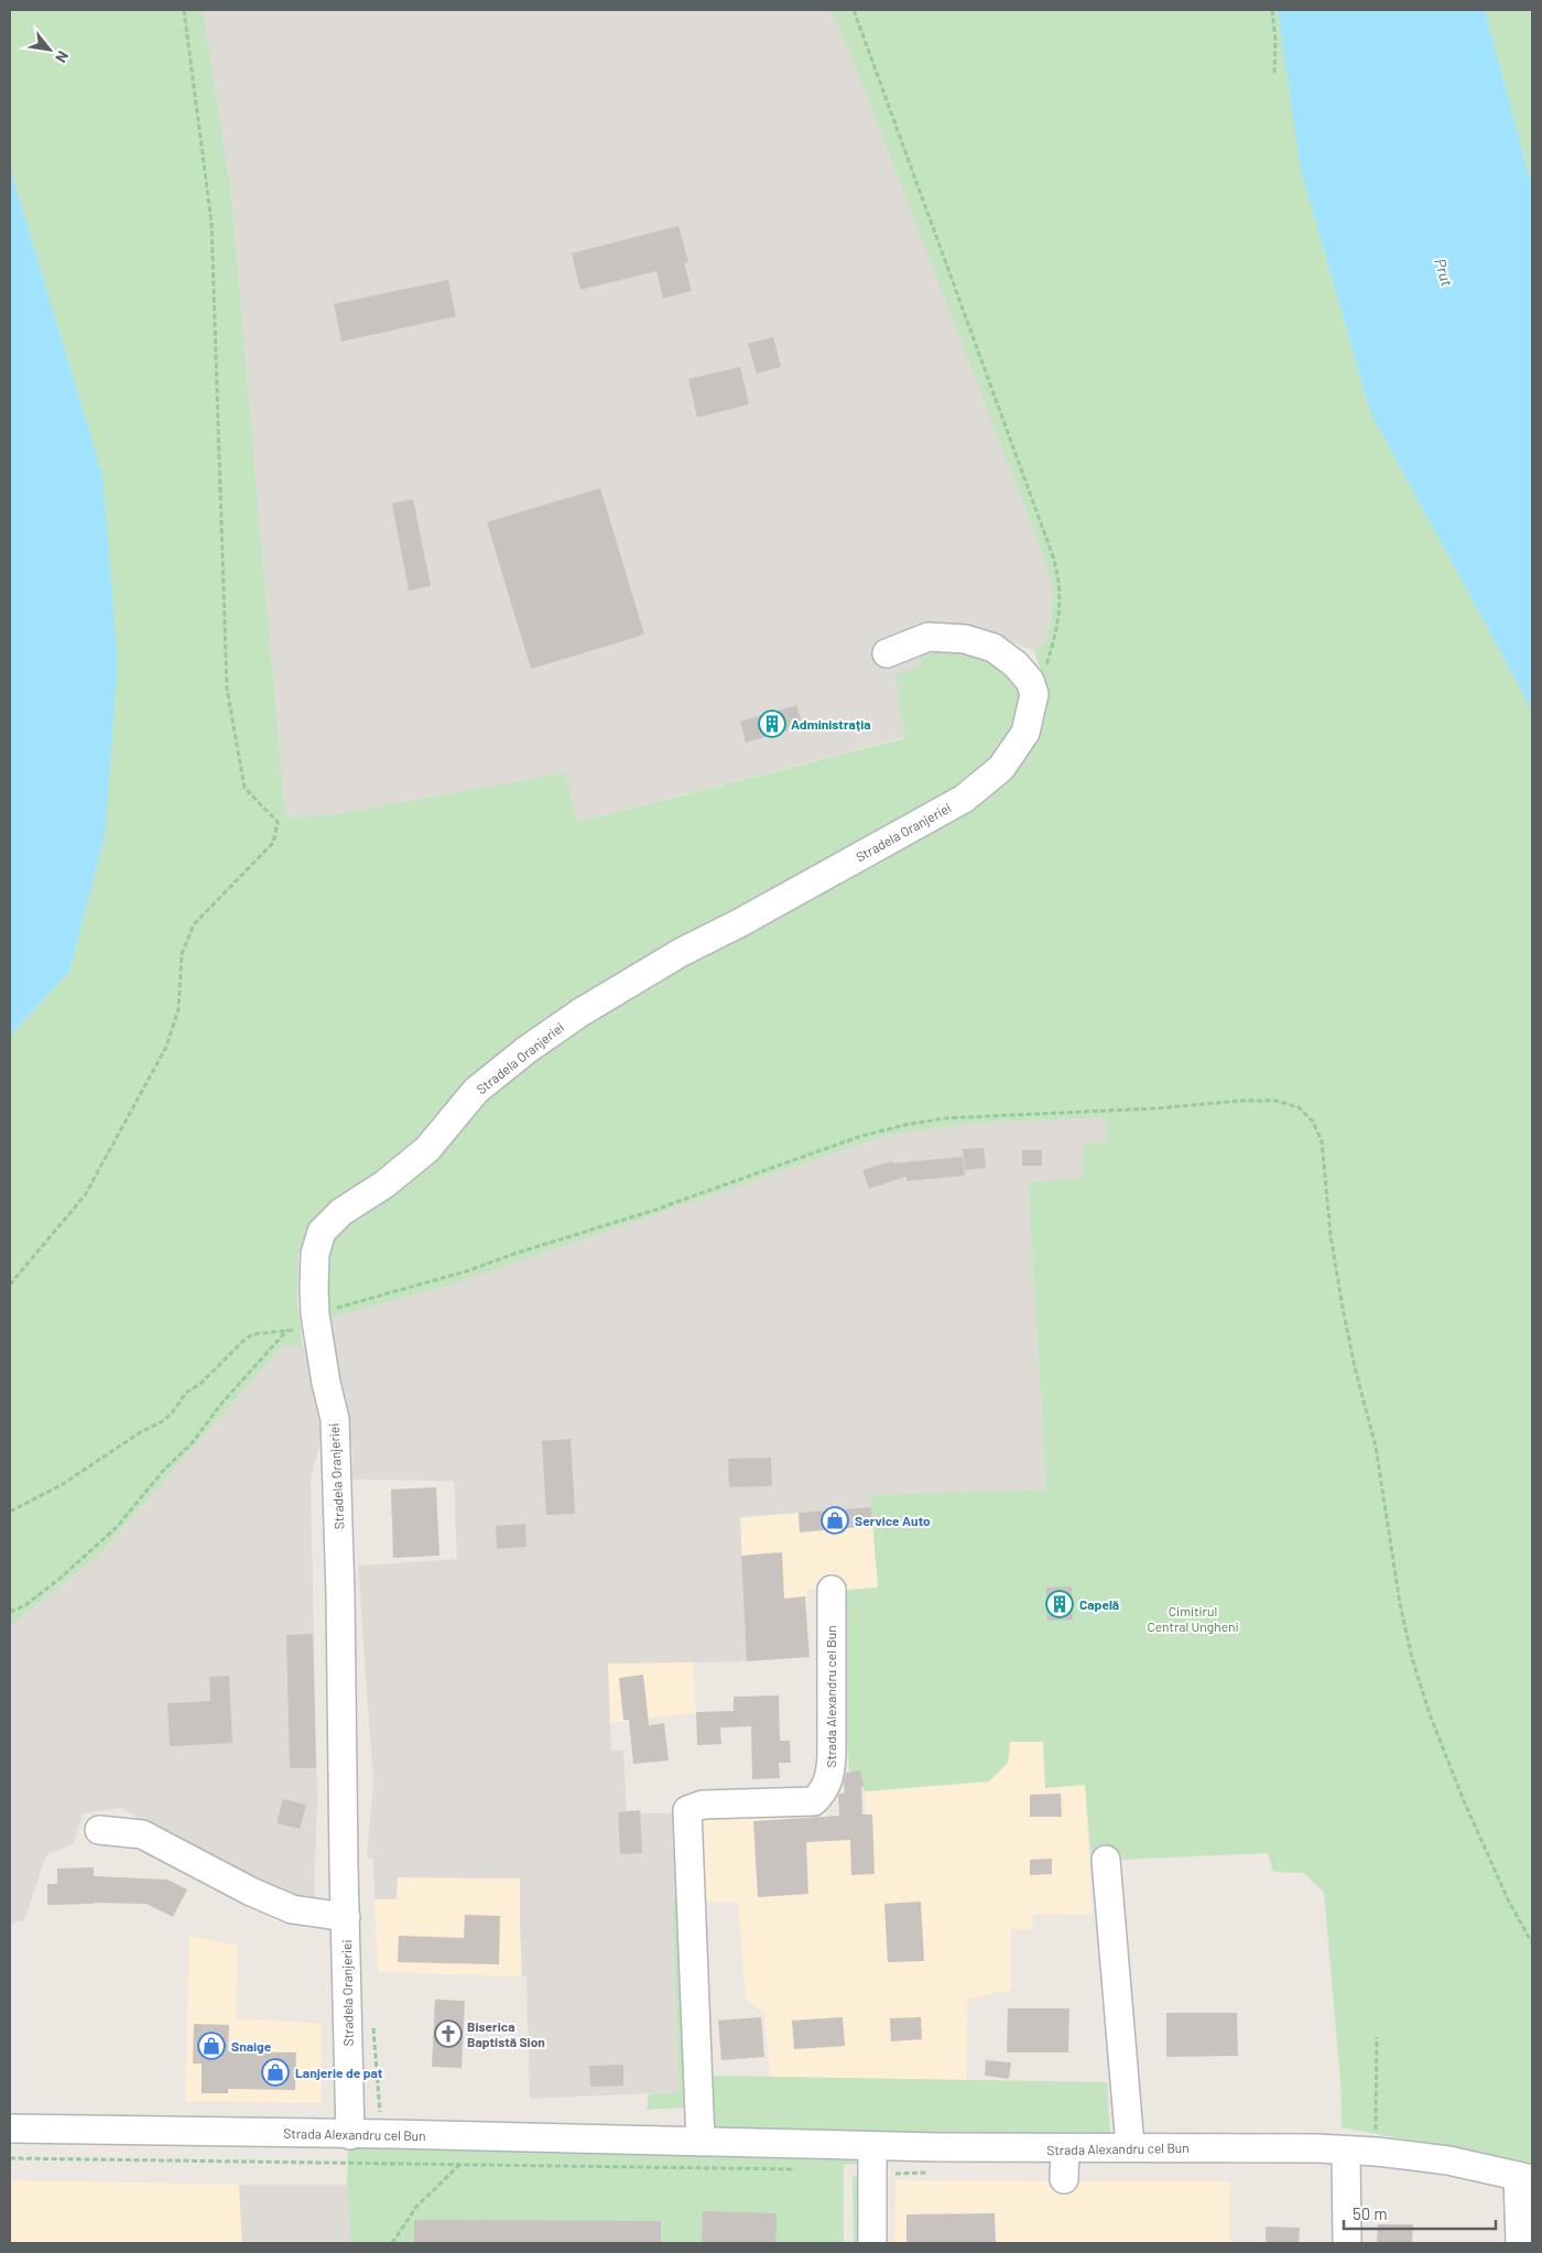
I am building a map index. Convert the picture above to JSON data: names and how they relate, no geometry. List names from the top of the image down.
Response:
{
  "streets": {
    "street": ["Stradela Oranjeriei", "Strada Alexandru cel Bun"]
  },
  "crossings": [
    ["Stradela Oranjeriei", "Strada Alexandru cel Bun"]
  ],
  "water": ["Prut"],
  "parks": ["Cimitirul Central Ungheni"],
  "places": {
    "building": ["Administrația", "Capelă"],
    "shop": ["Service Auto", "Snaige", "Lanjerie de pat"],
    "church": ["Biserica Baptistă Sion"]
  },
  "scale_bar": "50 m",
  "north": "bottom right"
}
